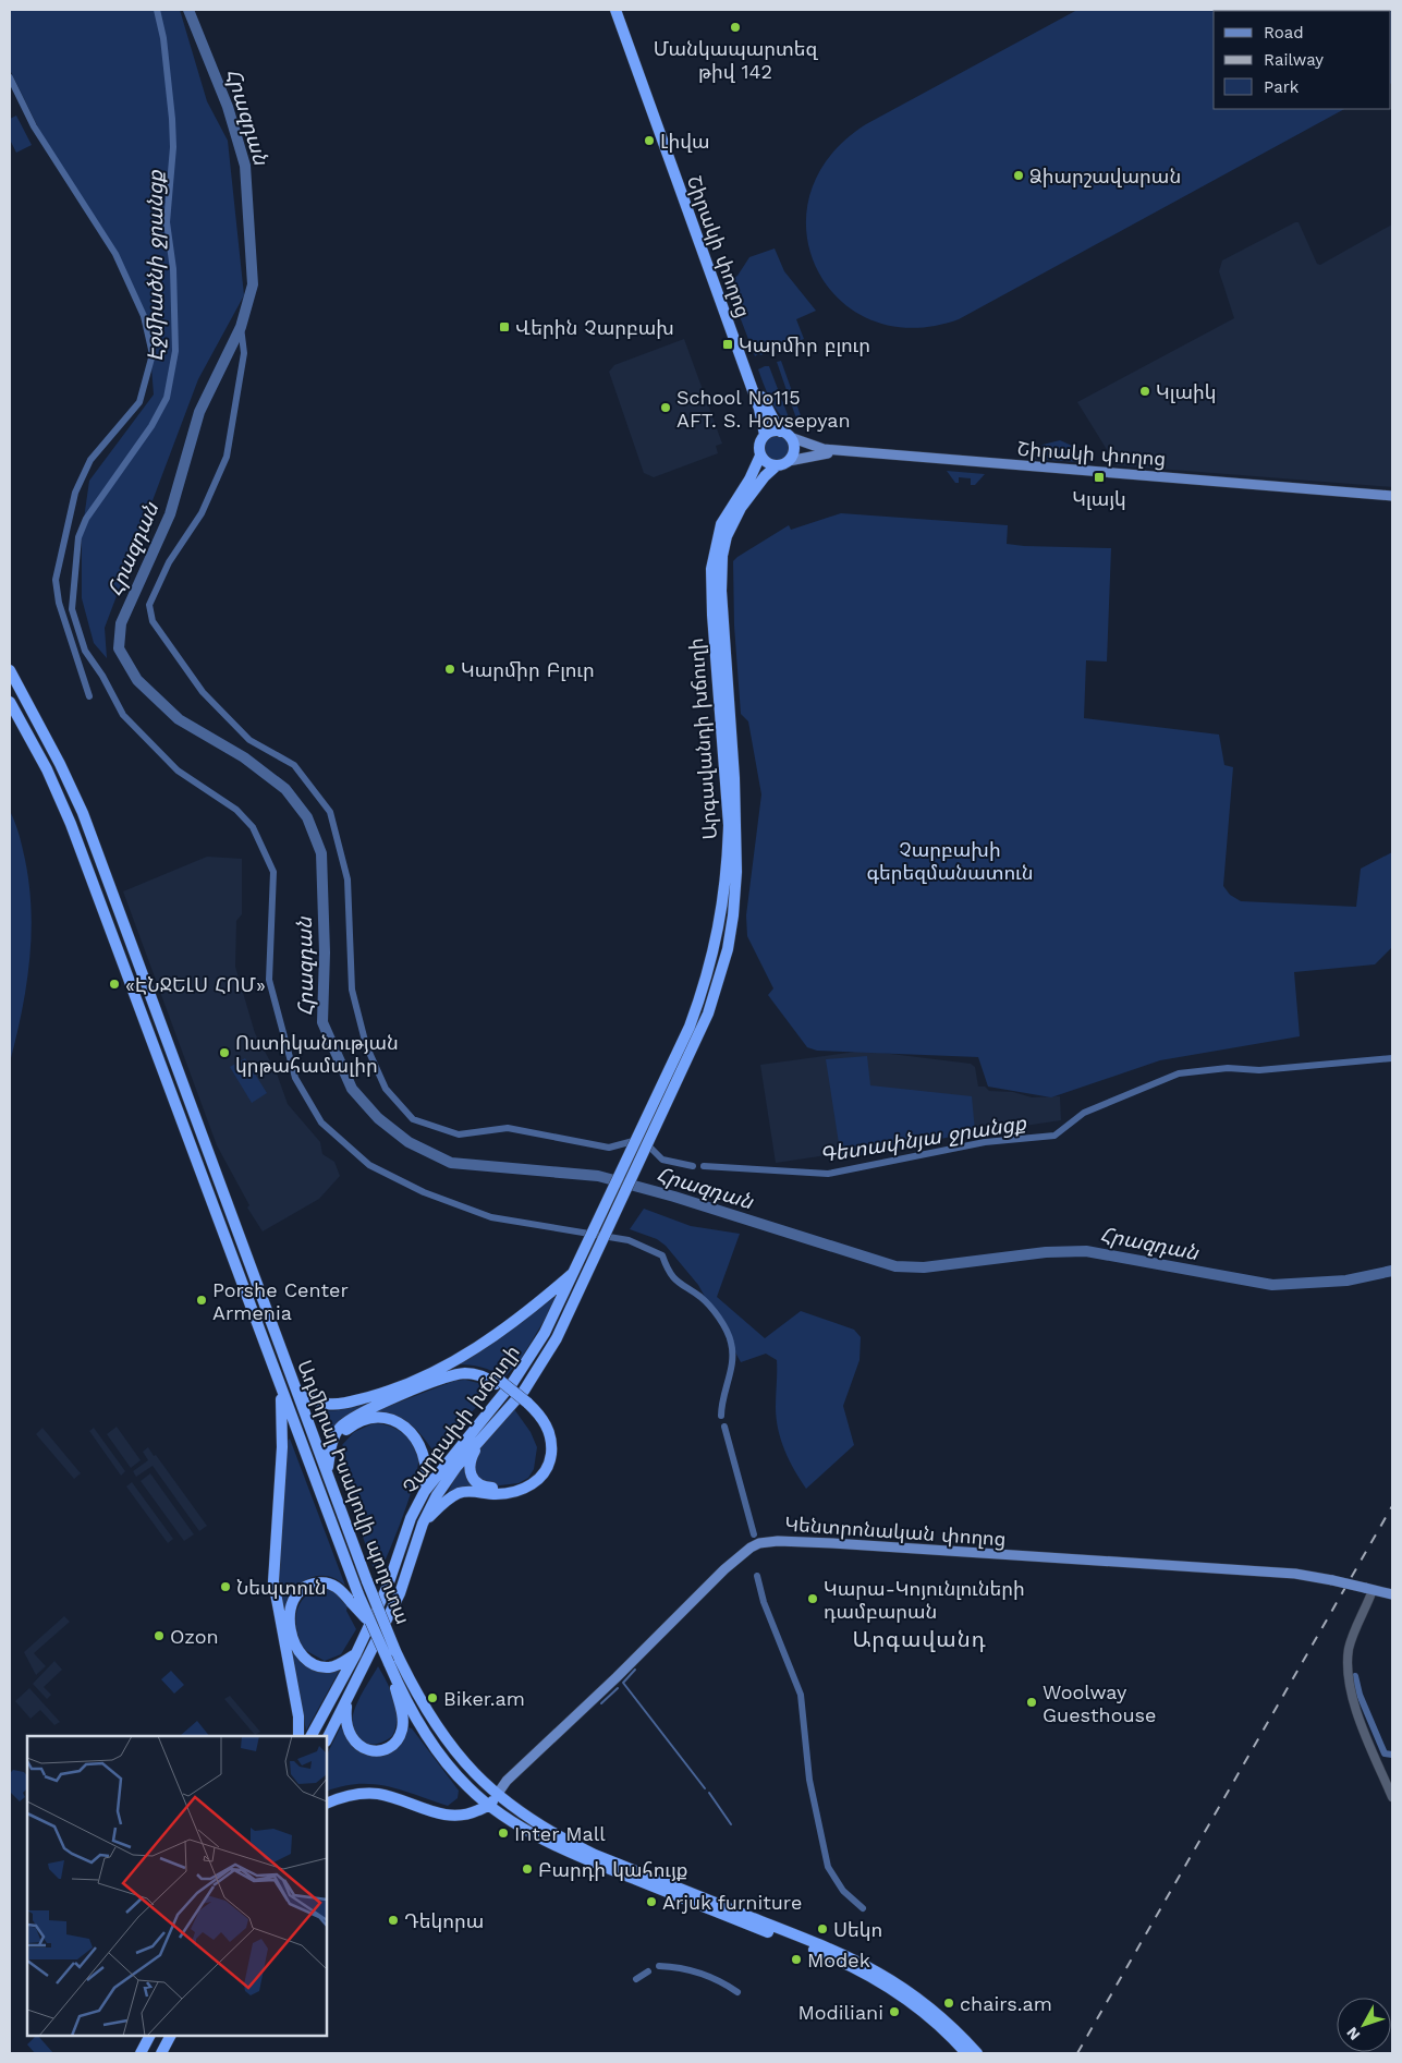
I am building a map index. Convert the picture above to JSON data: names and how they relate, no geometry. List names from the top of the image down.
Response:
{
  "streets": {
    "highway": [
      "Շիրակի փողոց",
      "Արգավանդի խճուղի",
      "Չարբախի խճուղի",
      "Ադմիրալ Իսակովի պողոտա"
    ],
    "main road": ["Կենտրոնական փողոց"]
  },
  "crossings": [
    ["Շիրակի փողոց", "Արգավանդի խճուղի"],
    ["Արգավանդի խճուղի", "Չարբախի խճուղի"],
    ["Չարբախի խճուղի", "Ադմիրալ Իսակովի պողոտա"],
    ["Ադմիրալ Իսակովի պողոտա", "Կենտրոնական փողոց"]
  ],
  "districts": ["Արգավանդ"],
  "water": ["Հրազդան", "Էջմիածնի ջրանցք", "Գետափնյա ջրանցք"],
  "parks": ["Չարբախի գերեզմանատուն"],
  "places": {
    "other": [
      "Մանկապարտեզ թիվ 142",
      "Լիվա",
      "Ձիարշավարան",
      "Կլաիկ",
      "School No115 AFT. S. Hovsepyan",
      "Կարմիր Բլուր",
      "«ԷՆՋԵԼՍ ՀՈՄ»",
      "Ոստիկանության կրթահամալիր",
      "Porshe Center Armenia",
      "Նեպտուն",
      "Կարա-Կոյունլուների դամբարան",
      "Ozon",
      "Biker.am",
      "Woolway Guesthouse",
      "Inter Mall",
      "Բարդի կահույք",
      "Arjuk furniture",
      "Դեկորա",
      "Սեկո",
      "Modek",
      "chairs.am",
      "Modiliani"
    ],
    "transit": ["Վերին Չարբախ", "Կարմիր բլուր", "Կլայկ"]
  },
  "legend": ["Road", "Railway", "Park"],
  "north": "bottom left"
}
